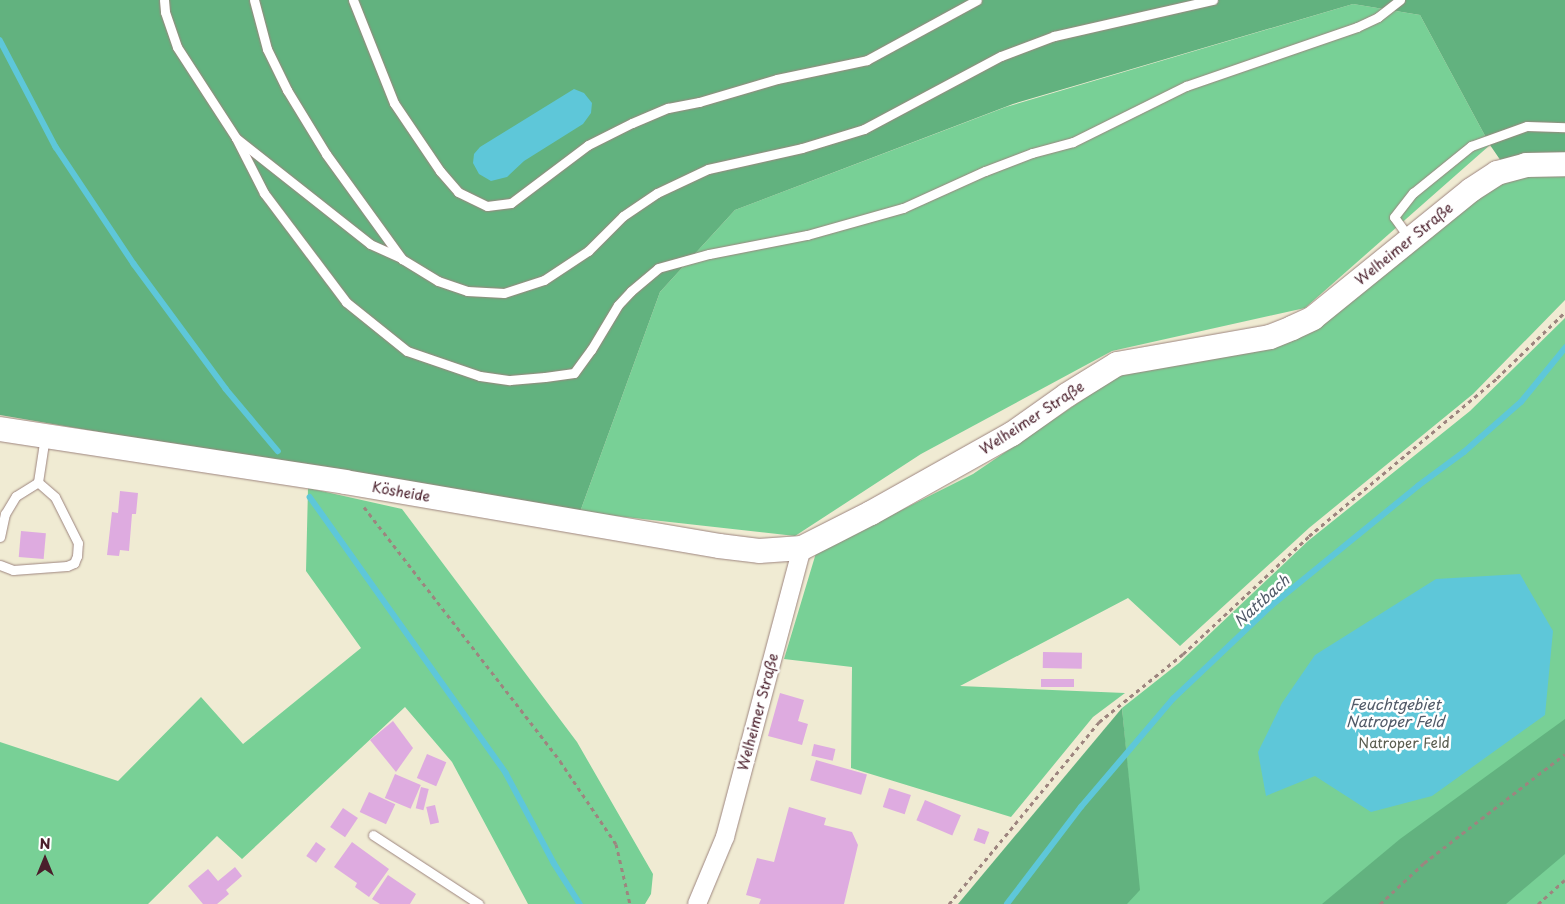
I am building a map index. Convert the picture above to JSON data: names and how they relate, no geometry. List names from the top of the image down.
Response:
{
  "streets": {
    "street": ["Welheimer Straße", "Kösheide"]
  },
  "crossings": [
    ["Welheimer Straße", "Kösheide"]
  ],
  "water": ["Nattbach", "Feuchtgebiet Natroper Feld"],
  "parks": ["Natroper Feld"],
  "north": "top"
}
